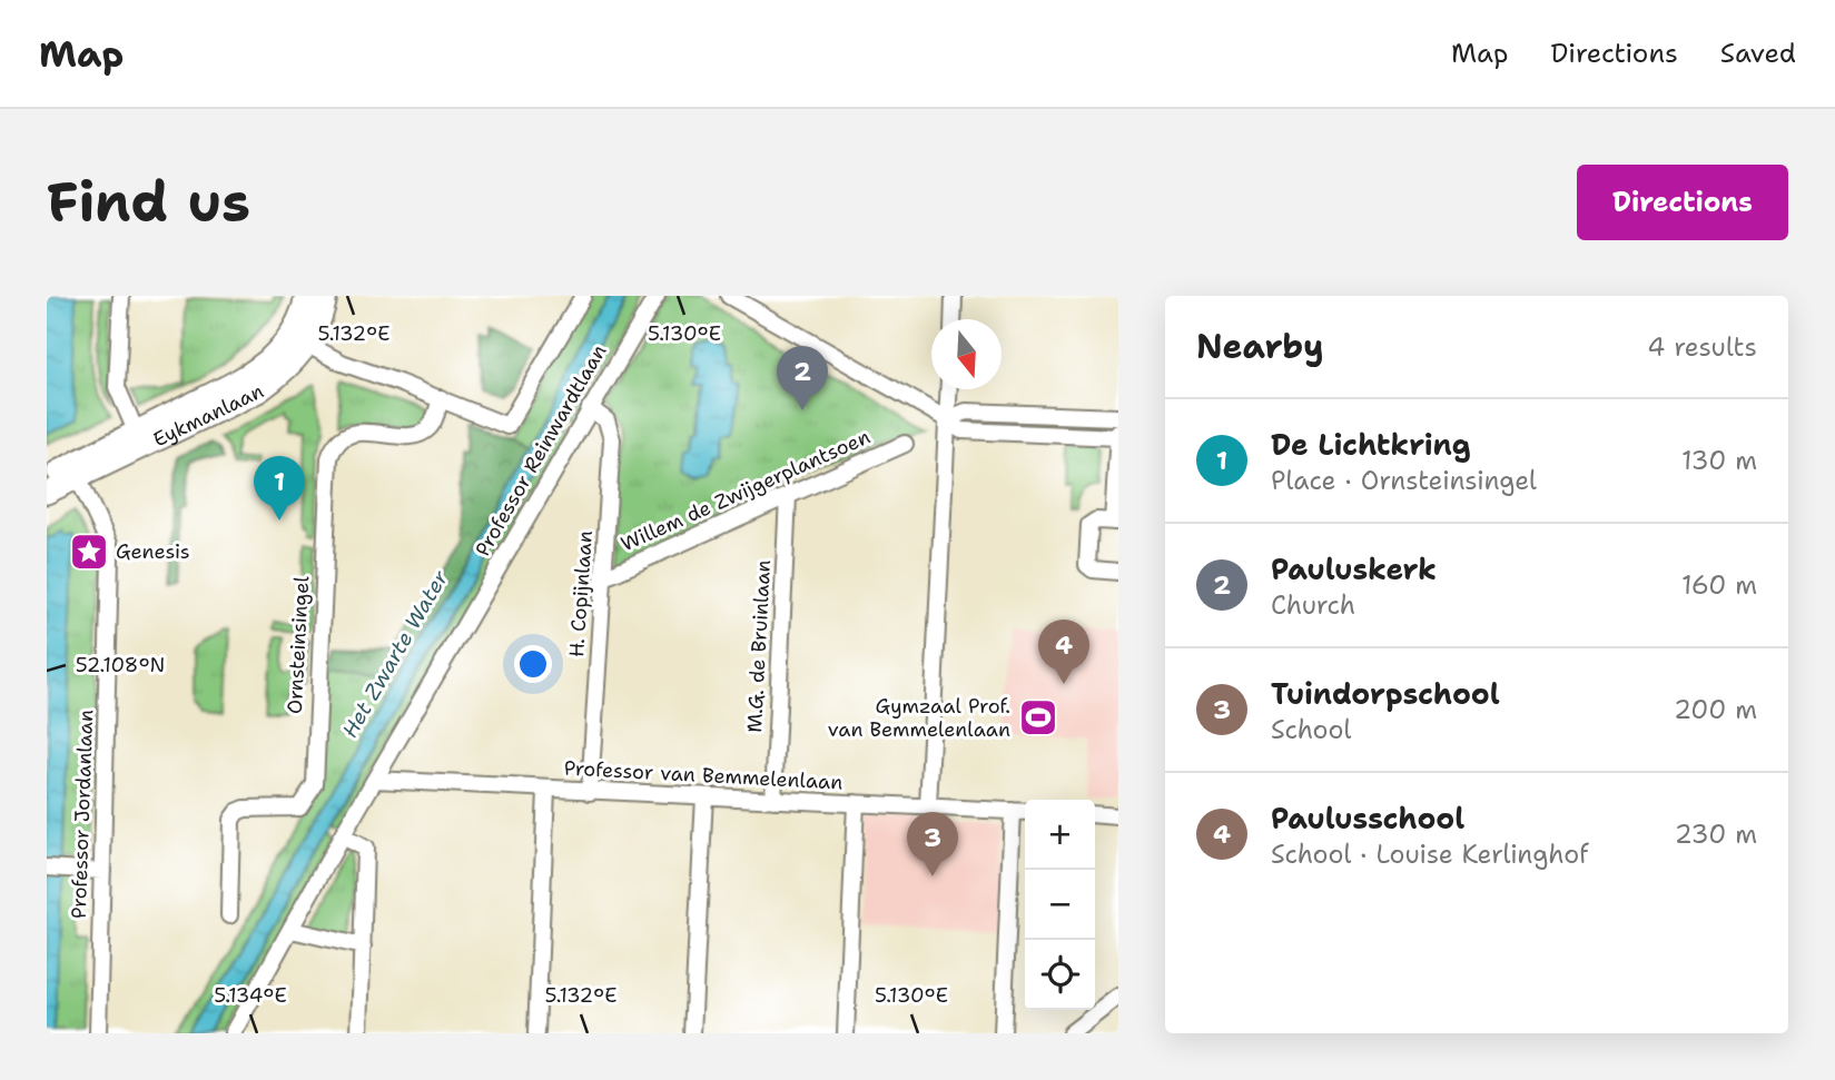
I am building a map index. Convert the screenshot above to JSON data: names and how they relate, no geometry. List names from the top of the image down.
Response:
{
  "streets": {
    "main road": ["Eykmanlaan"],
    "street": [
      "Professor Reinwardtlaan",
      "Willem de Zwijgerplantsoen",
      "H. Copijnlaan",
      "Ornsteinsingel",
      "M.G. de Bruinlaan",
      "Professor van Bemmelenlaan",
      "Professor Jordanlaan"
    ]
  },
  "crossings": [
    ["Eykmanlaan", "Professor Jordanlaan"],
    ["Professor Reinwardtlaan", "H. Copijnlaan"],
    ["Professor Reinwardtlaan", "Professor van Bemmelenlaan"],
    ["Willem de Zwijgerplantsoen", "H. Copijnlaan"],
    ["Willem de Zwijgerplantsoen", "M.G. de Bruinlaan"],
    ["H. Copijnlaan", "Professor van Bemmelenlaan"],
    ["M.G. de Bruinlaan", "Professor van Bemmelenlaan"]
  ],
  "water": ["Het Zwarte Water"],
  "places": {
    "place": ["Genesis"],
    "sports": ["Gymzaal Prof. van Bemmelenlaan"]
  },
  "north": "bottom",
  "page": {
    "header": "Map",
    "nav": ["Map", "Directions", "Saved"],
    "buttons": "Directions",
    "title": "Find us",
    "heading": ["Nearby", "4 results"],
    "pins": [
      "2",
      "1",
      "4",
      "3"
    ],
    "list": [
      {
        "mark": "1",
        "name": "De Lichtkring",
        "note": "Place · Ornsteinsingel",
        "value": "130 m"
      },
      {
        "mark": "2",
        "name": "Pauluskerk",
        "note": "Church",
        "value": "160 m"
      },
      {
        "mark": "3",
        "name": "Tuindorpschool",
        "note": "School",
        "value": "200 m"
      },
      {
        "mark": "4",
        "name": "Paulusschool",
        "note": "School · Louise Kerlinghof",
        "value": "230 m"
      }
    ],
    "map_buttons": ["+", "−"]
  },
  "coordinates": [
    "5.132°E",
    "5.130°E",
    "52.108°N",
    "5.134°E"
  ]
}
